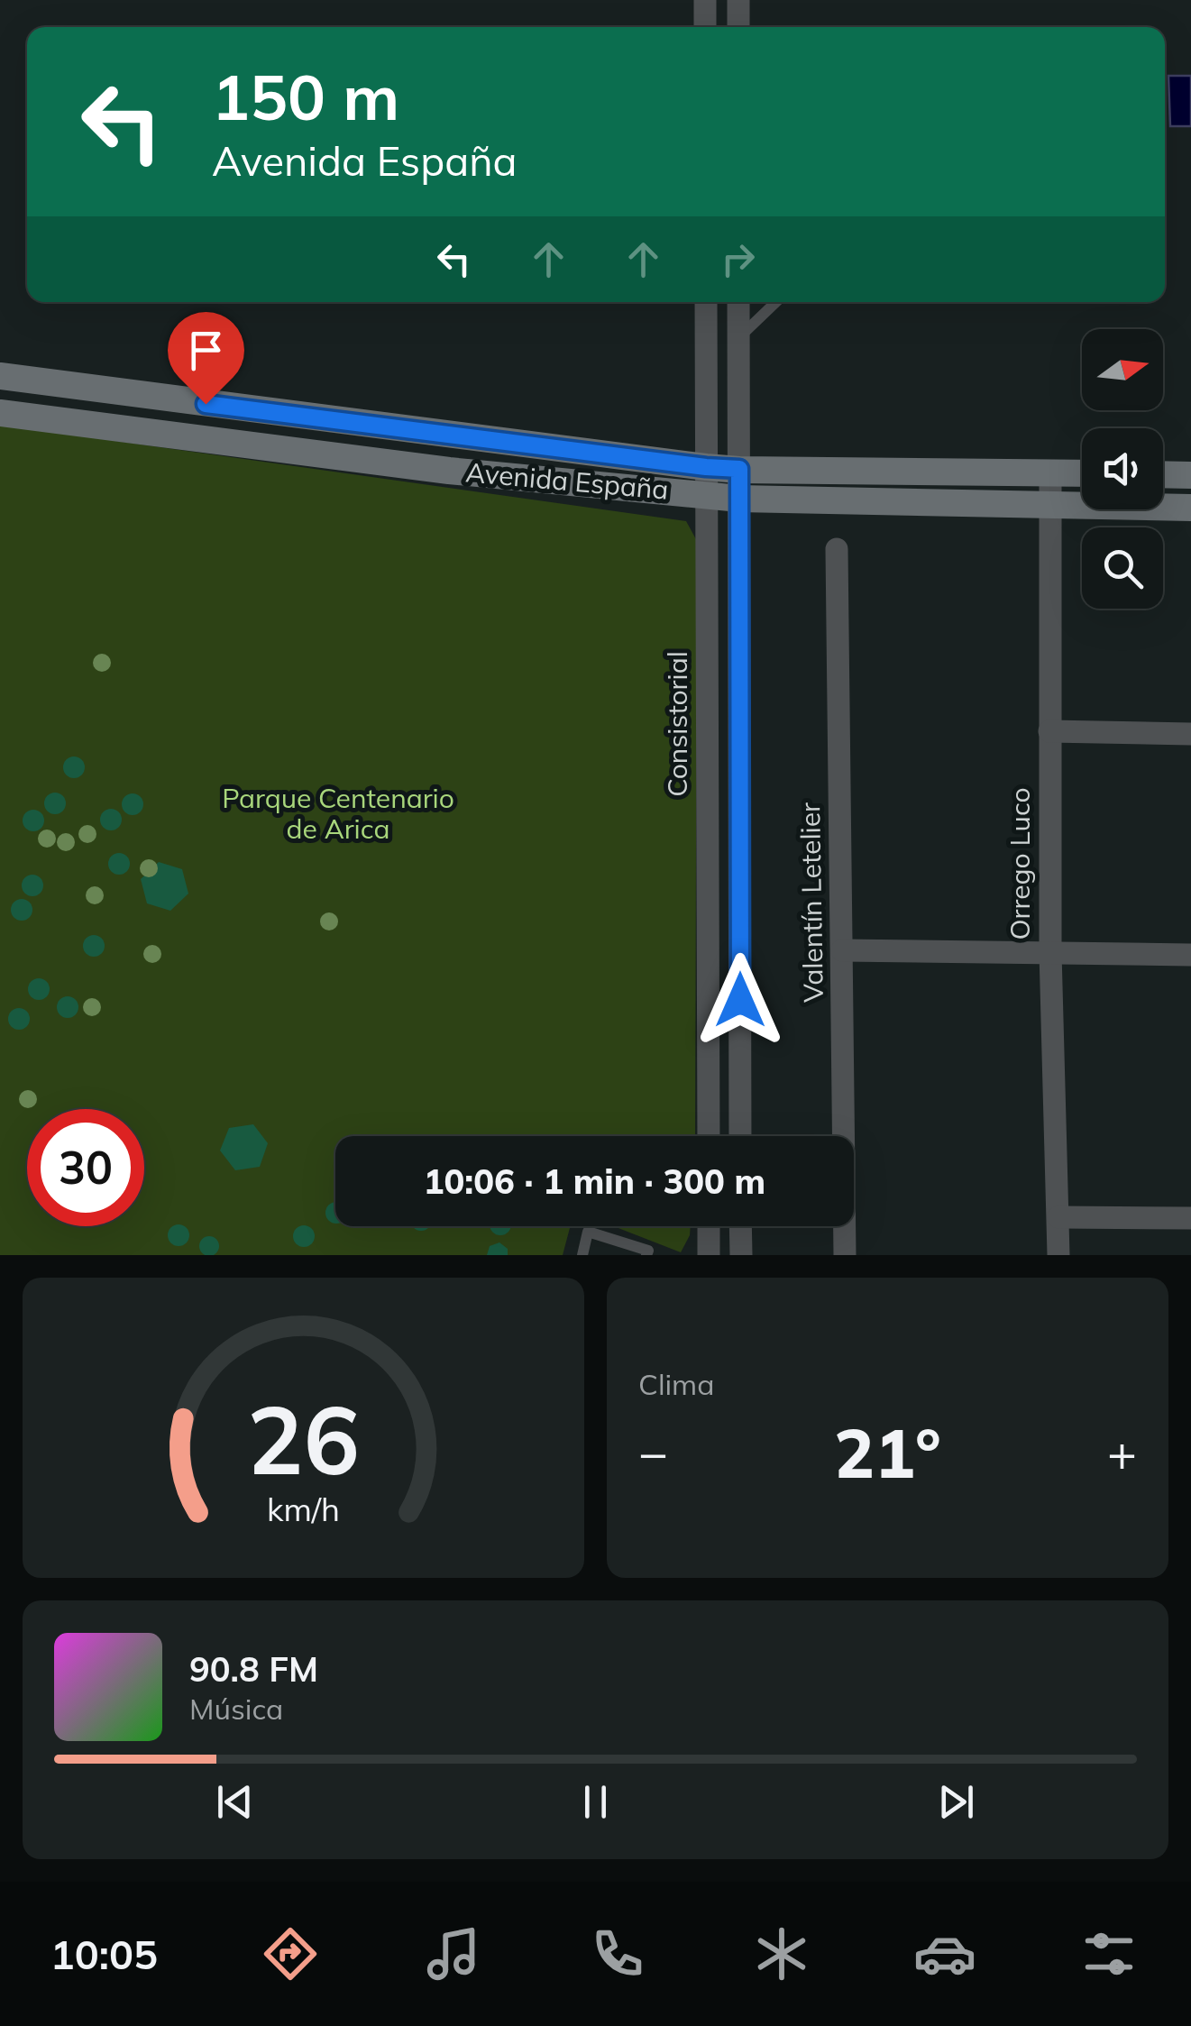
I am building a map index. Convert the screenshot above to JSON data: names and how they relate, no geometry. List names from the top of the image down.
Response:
{
  "streets": {
    "street": [
      "Avenida España",
      "Consistorial",
      "Orrego Luco",
      "Valentín Letelier"
    ]
  },
  "crossings": [
    ["Avenida España", "Consistorial"],
    ["Avenida España", "Orrego Luco"]
  ],
  "parks": ["Parque Centenario de Arica"],
  "north": "right",
  "page": {
    "turn": ["150 m", "Avenida España"],
    "limit": "30",
    "trip": "10:06 · 1 min · 300 m",
    "tile": "Clima",
    "heat": ["−", "21°", "+"],
    "song": ["90.8 FM", "Música"],
    "tabs": "10:05",
    "gauge": ["26", "km/h"]
  }
}
